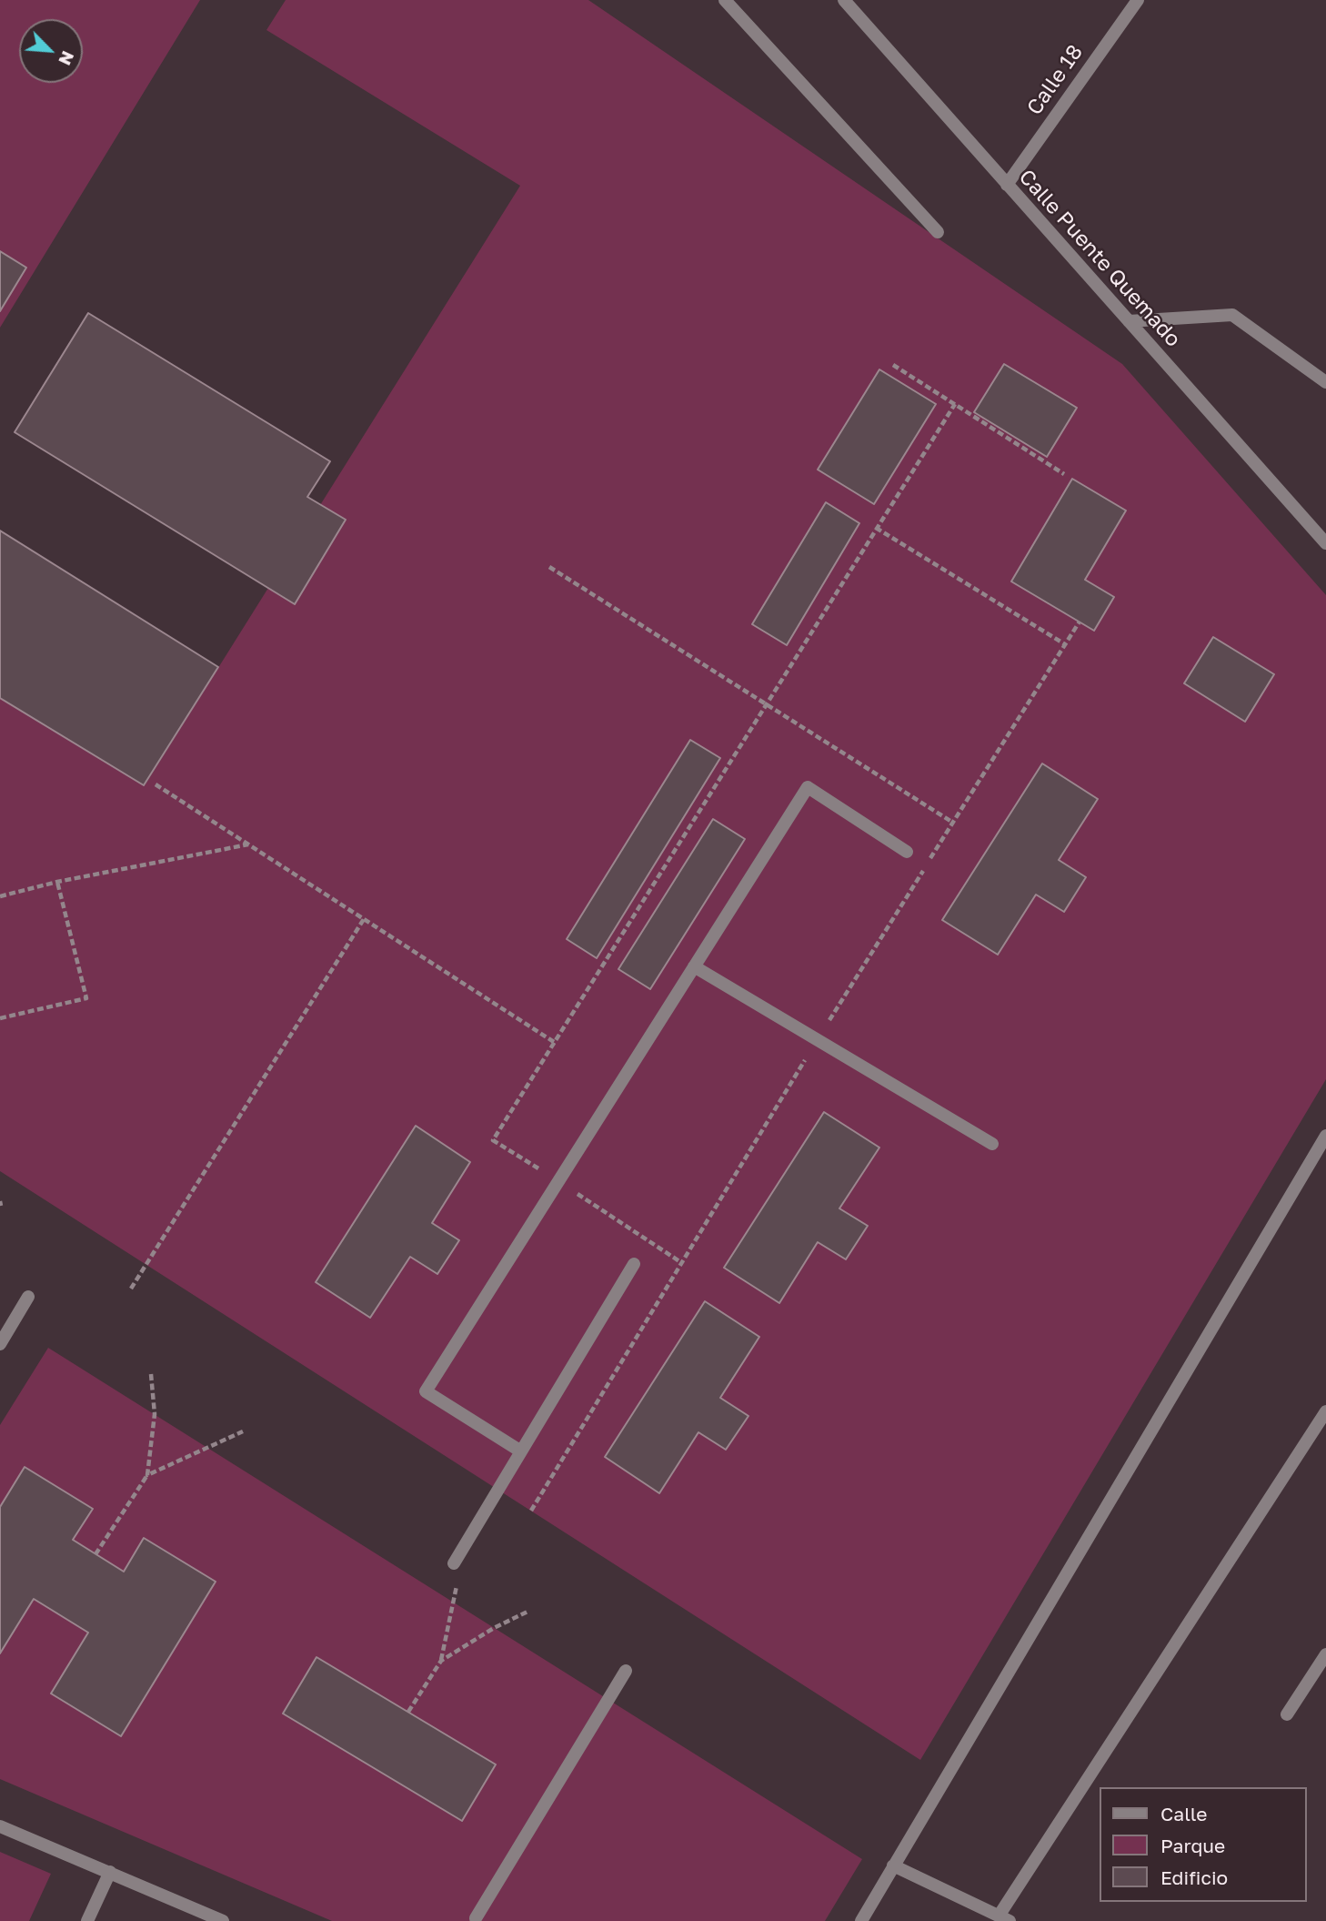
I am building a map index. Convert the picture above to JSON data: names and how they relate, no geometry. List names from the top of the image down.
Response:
{
  "streets": {
    "street": ["Calle 18", "Calle Puente Quemado"]
  },
  "crossings": [
    ["Calle 18", "Calle Puente Quemado"]
  ],
  "legend": ["Calle", "Parque", "Edificio"],
  "north": "bottom right"
}
